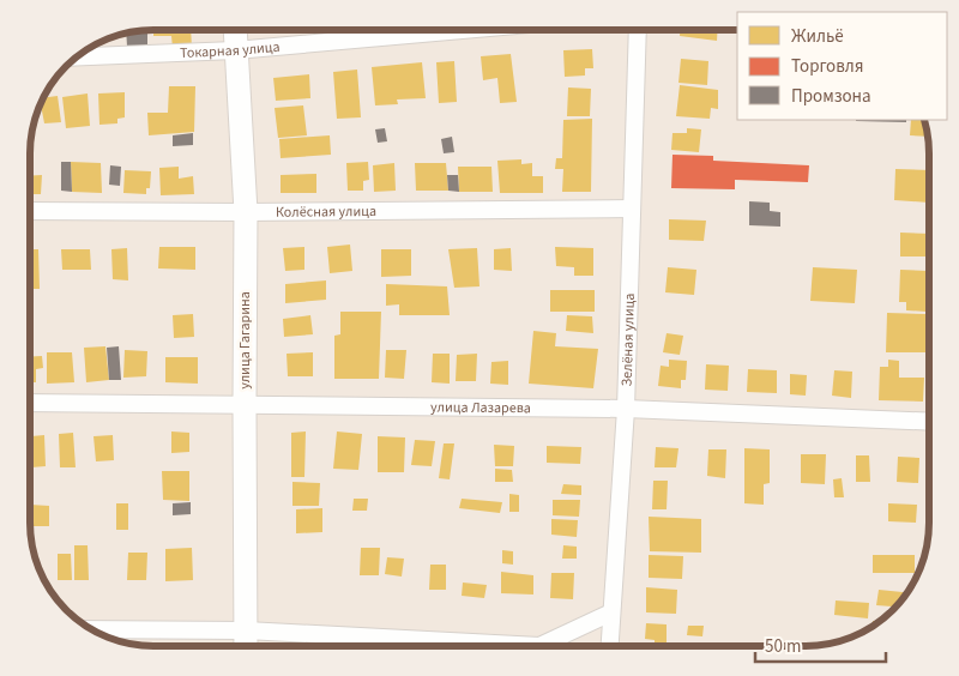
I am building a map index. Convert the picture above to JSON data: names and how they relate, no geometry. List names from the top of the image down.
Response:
{
  "streets": {
    "street": [
      "Токарная улица",
      "Колёсная улица",
      "Зелёная улица",
      "улица Гагарина",
      "улица Лазарева"
    ]
  },
  "crossings": [
    ["Токарная улица", "улица Гагарина"],
    ["Колёсная улица", "Зелёная улица"],
    ["Колёсная улица", "улица Гагарина"],
    ["Зелёная улица", "улица Лазарева"],
    ["улица Гагарина", "улица Лазарева"]
  ],
  "legend": ["Жильё", "Торговля", "Промзона"],
  "scale_bar": "50 m"
}
